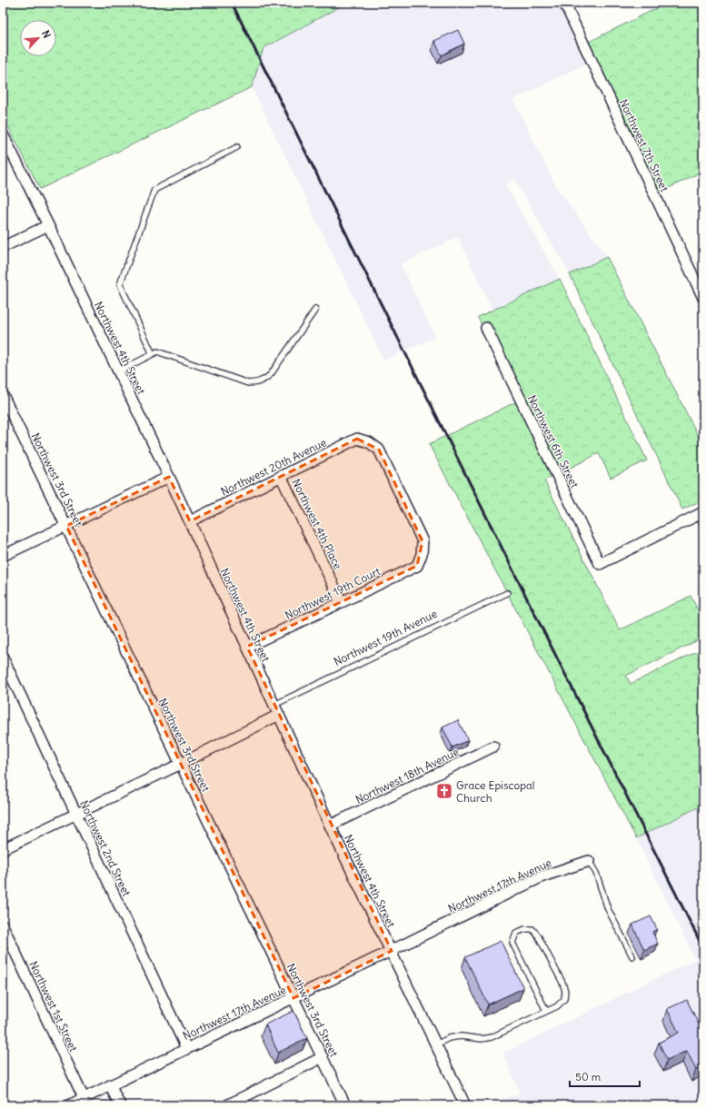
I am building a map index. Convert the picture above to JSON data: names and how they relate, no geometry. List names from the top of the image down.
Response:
{
  "streets": {
    "street": [
      "Northwest 7th Street",
      "Northwest 4th Street",
      "Northwest 6th Street",
      "Northwest 20th Avenue",
      "Northwest 3rd Street",
      "Northwest 4th Place",
      "Northwest 19th Court",
      "Northwest 18th Avenue",
      "Northwest 2nd Street",
      "Northwest 17th Avenue",
      "Northwest 1st Street"
    ],
    "lane": ["Northwest 19th Avenue"]
  },
  "crossings": [
    ["Northwest 4th Street", "Northwest 20th Avenue"],
    ["Northwest 4th Street", "Northwest 19th Court"],
    ["Northwest 4th Street", "Northwest 19th Avenue"],
    ["Northwest 4th Street", "Northwest 18th Avenue"],
    ["Northwest 4th Street", "Northwest 17th Avenue"],
    ["Northwest 20th Avenue", "Northwest 4th Place"],
    ["Northwest 20th Avenue", "Northwest 19th Court"],
    ["Northwest 3rd Street", "Northwest 17th Avenue"],
    ["Northwest 4th Place", "Northwest 19th Court"],
    ["Northwest 2nd Street", "Northwest 17th Avenue"],
    ["Northwest 17th Avenue", "Northwest 1st Street"]
  ],
  "places": {
    "church": ["Grace Episcopal Church"]
  },
  "scale_bar": "50 m",
  "north": "top right"
}
